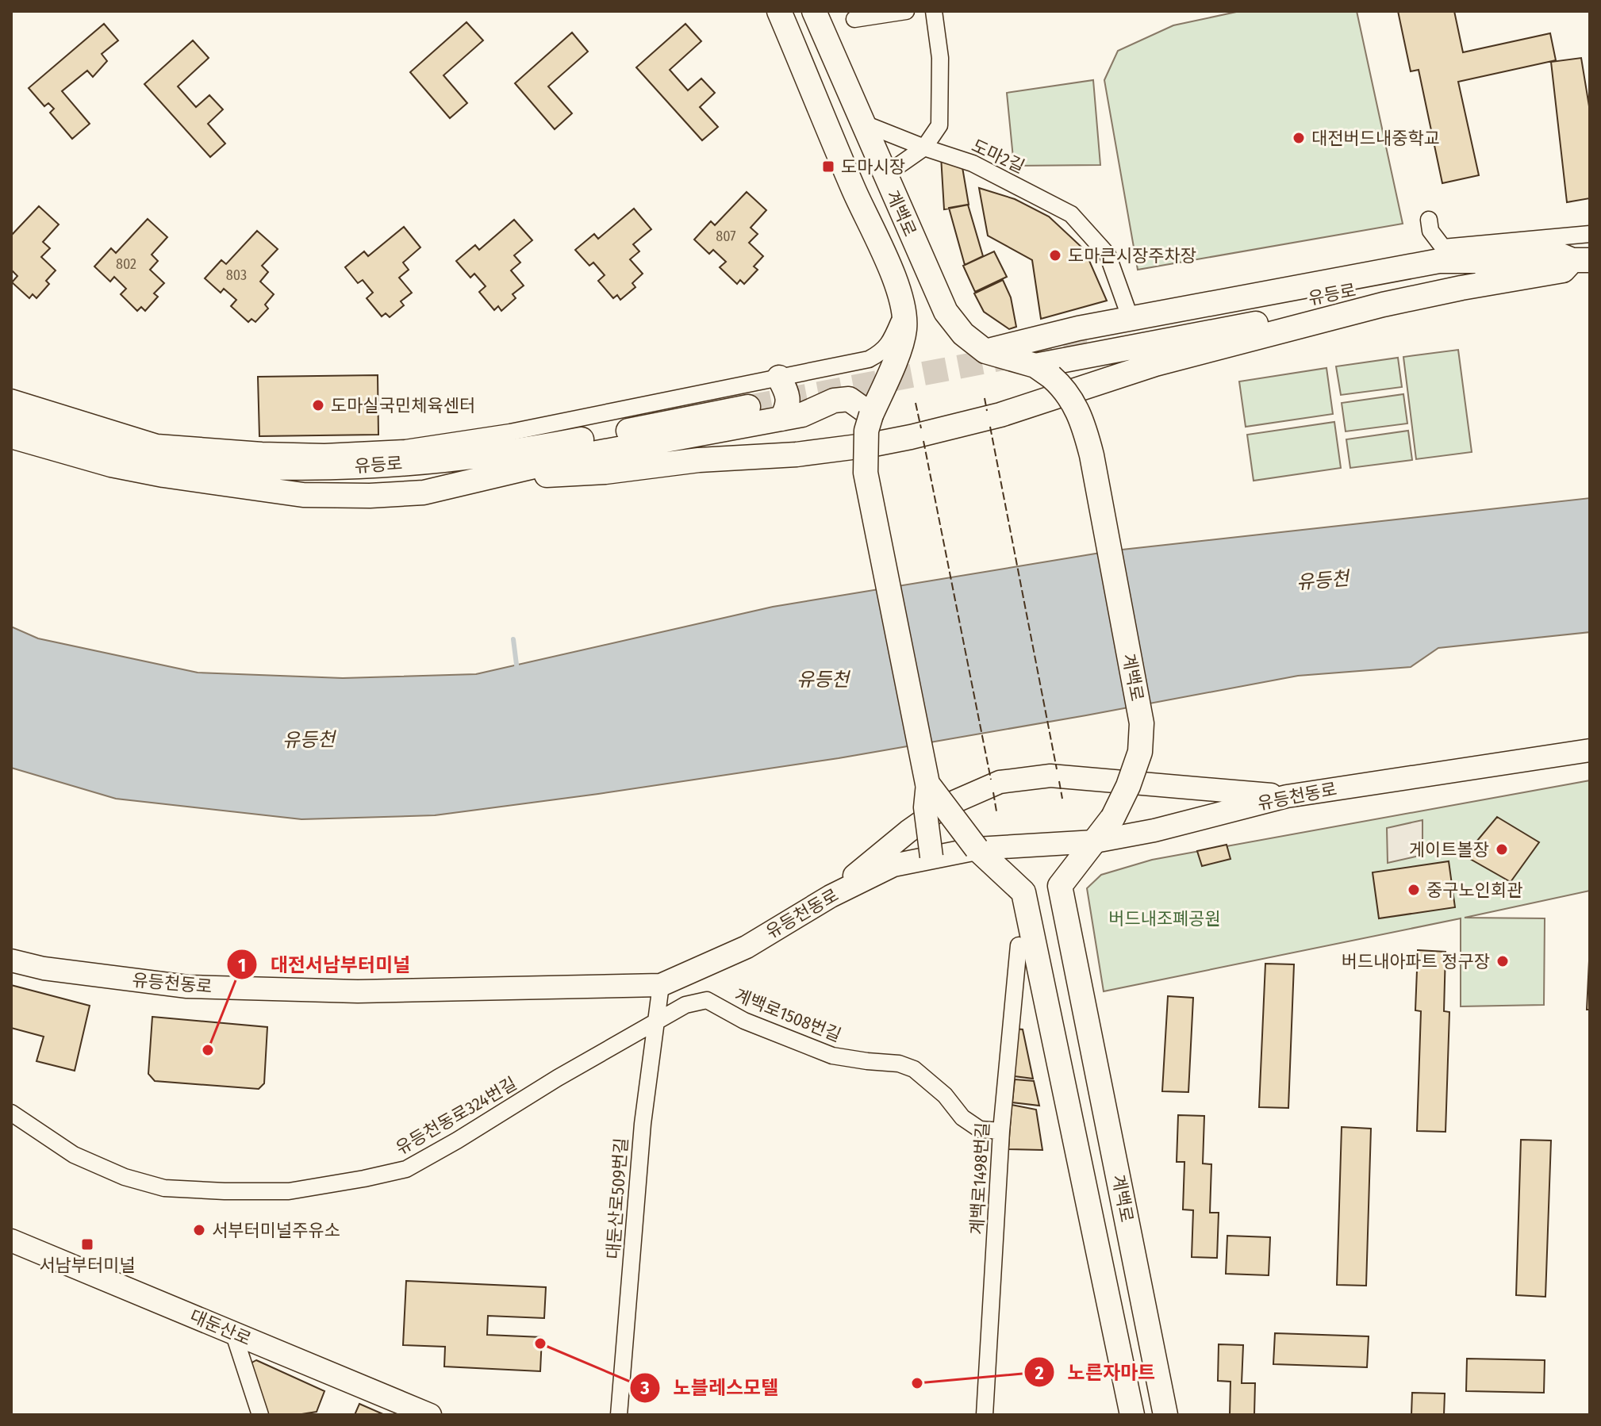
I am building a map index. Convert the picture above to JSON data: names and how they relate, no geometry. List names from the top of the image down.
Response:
{
  "streets": {
    "main road": [
      "계백로",
      "유등로",
      "유등천동로",
      "대둔산로"
    ],
    "street": [
      "도마2길",
      "계백로1508번길",
      "유등천동로324번길",
      "계백로1498번길",
      "대둔산로509번길"
    ]
  },
  "crossings": [
    ["도마2길", "계백로"],
    ["계백로", "유등천동로"],
    ["유등천동로", "대둔산로509번길"],
    ["계백로1508번길", "유등천동로324번길"],
    ["계백로1508번길", "계백로1498번길"],
    ["계백로1508번길", "대둔산로509번길"],
    ["유등천동로324번길", "대둔산로509번길"]
  ],
  "water": ["유등천"],
  "parks": ["버드내조폐공원"],
  "places": {
    "other": [
      "대전버드내중학교",
      "도마큰시장주차장",
      "도마실국민체육센터",
      "게이트볼장",
      "중구노인회관",
      "버드내아파트 정구장",
      "대전서남부터미널",
      "서부터미널주유소",
      "노블레스모텔",
      "노른자마트"
    ],
    "transit": ["도마시장", "서남부터미널"]
  },
  "house_numbers": ["807", "802", "803"]
}
